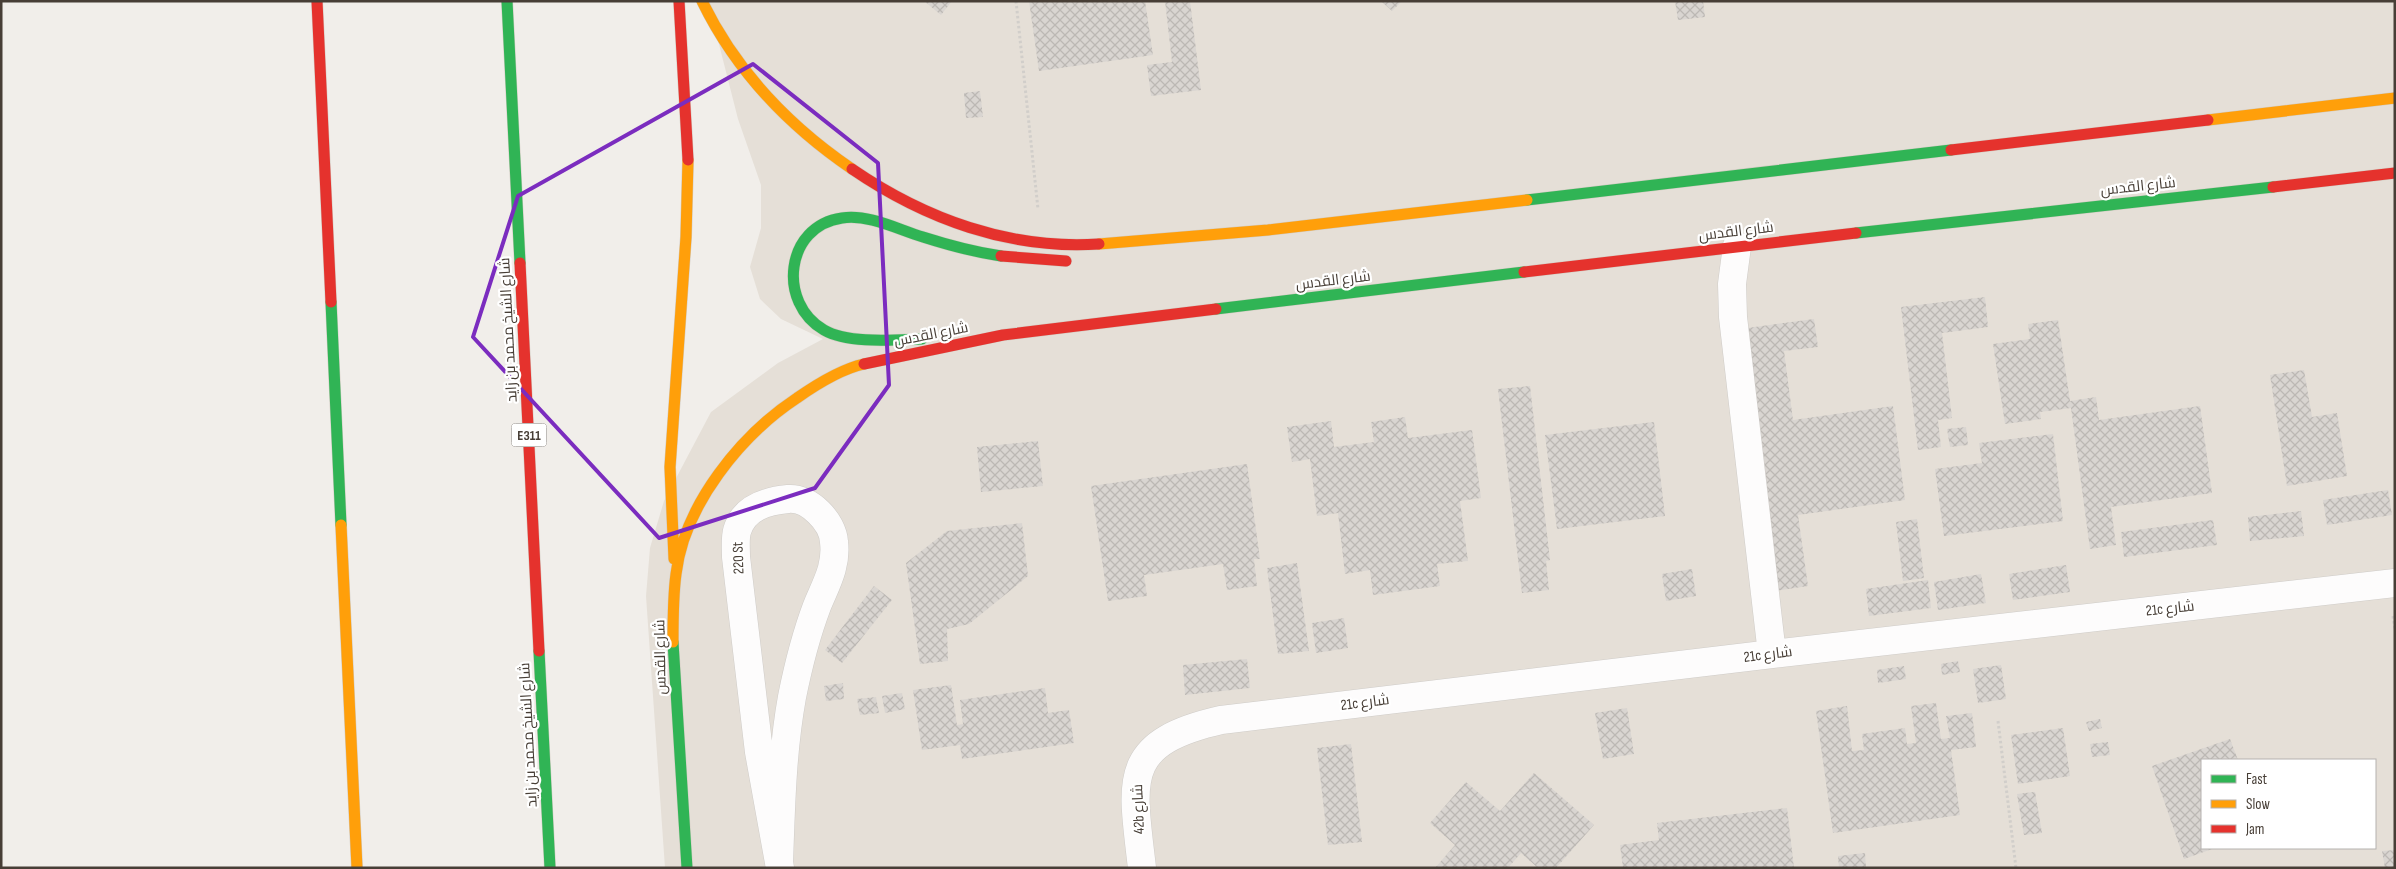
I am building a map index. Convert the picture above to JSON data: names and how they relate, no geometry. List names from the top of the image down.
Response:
{
  "streets": {
    "main road": ["شارع القدس", "شارع الشيخ محمد بن زايد", "E311"],
    "street": ["220 St", "21c شارع", "42b شارع"]
  },
  "crossings": [
    ["21c شارع", "42b شارع"]
  ],
  "legend": ["Fast", "Slow", "Jam"]
}
